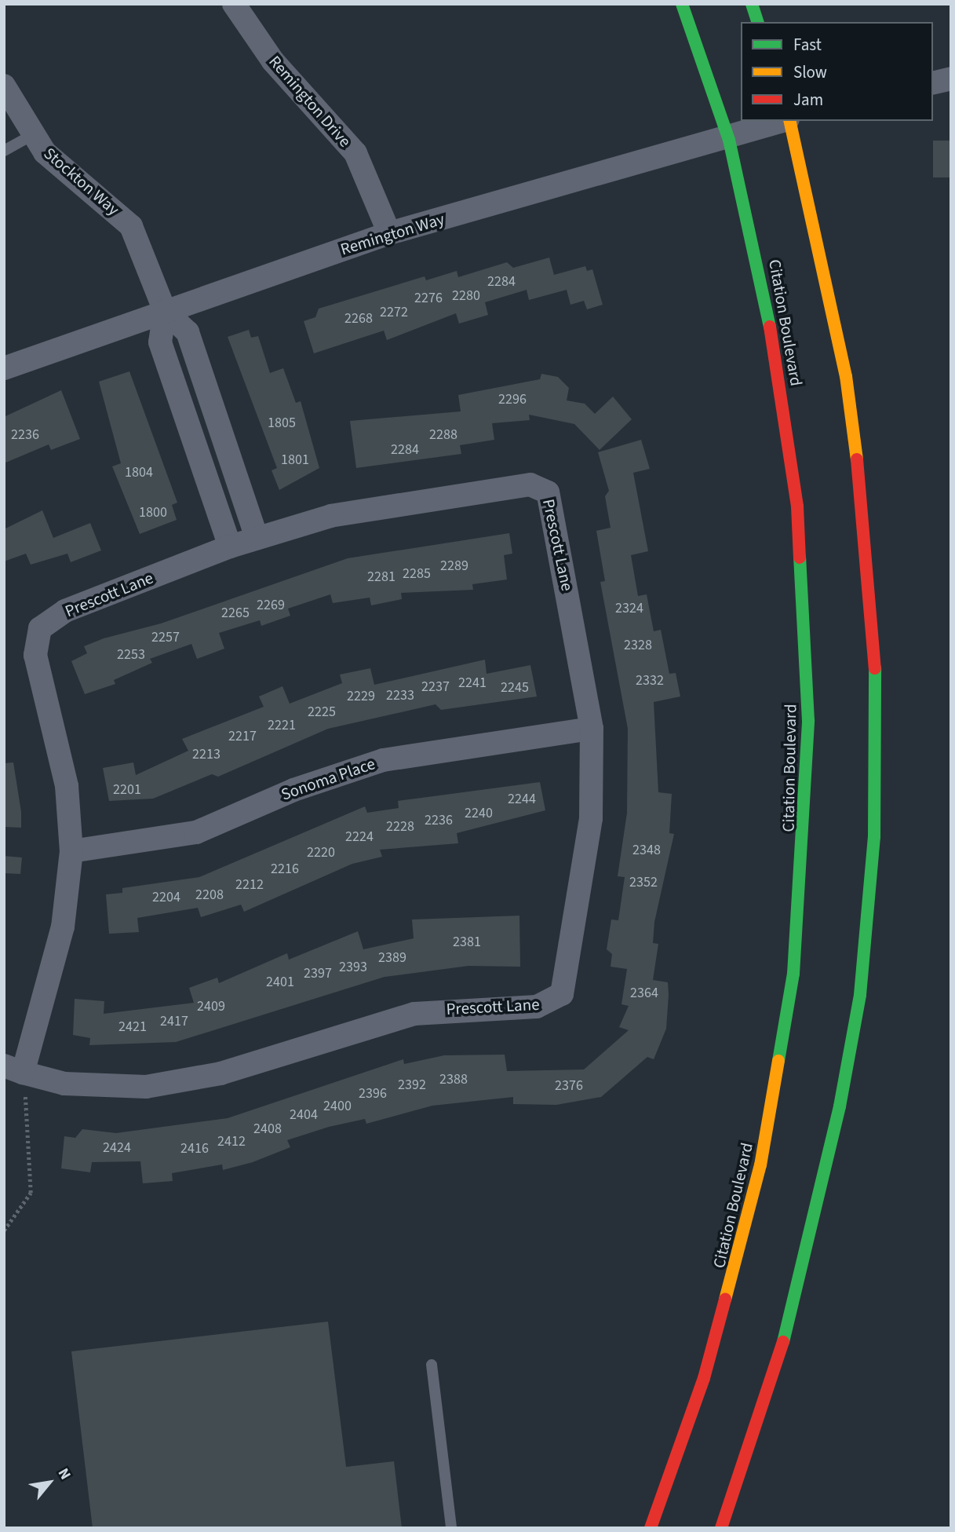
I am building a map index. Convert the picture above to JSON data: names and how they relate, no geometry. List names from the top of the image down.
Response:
{
  "streets": {
    "main road": ["Citation Boulevard"],
    "street": [
      "Remington Drive",
      "Stockton Way",
      "Remington Way",
      "Prescott Lane",
      "Sonoma Place"
    ]
  },
  "crossings": [
    ["Remington Drive", "Remington Way"],
    ["Stockton Way", "Remington Way"],
    ["Stockton Way", "Prescott Lane"],
    ["Remington Way", "Citation Boulevard"],
    ["Prescott Lane", "Sonoma Place"]
  ],
  "house_numbers": [
    "2284",
    "2280",
    "2276",
    "2272",
    "2268",
    "2296",
    "1805",
    "2236",
    "2288",
    "2284",
    "1801",
    "1804",
    "1800",
    "2289",
    "2285",
    "2281",
    "2269",
    "2324",
    "2265",
    "2257",
    "2328",
    "2253",
    "2332",
    "2241",
    "2237",
    "2245",
    "2233",
    "2229",
    "2225",
    "2221",
    "2217",
    "2213",
    "2201",
    "2244",
    "2240",
    "2236",
    "2228",
    "2224",
    "2348",
    "2220",
    "2216",
    "2352",
    "2212",
    "2208",
    "2204",
    "2381",
    "2389",
    "2393",
    "2397",
    "2401",
    "2364",
    "2409",
    "2417",
    "2421",
    "2388",
    "2392",
    "2376",
    "2396",
    "2400",
    "2404",
    "2408",
    "2412",
    "2424",
    "2416"
  ],
  "legend": ["Fast", "Slow", "Jam"],
  "north": "top right"
}
